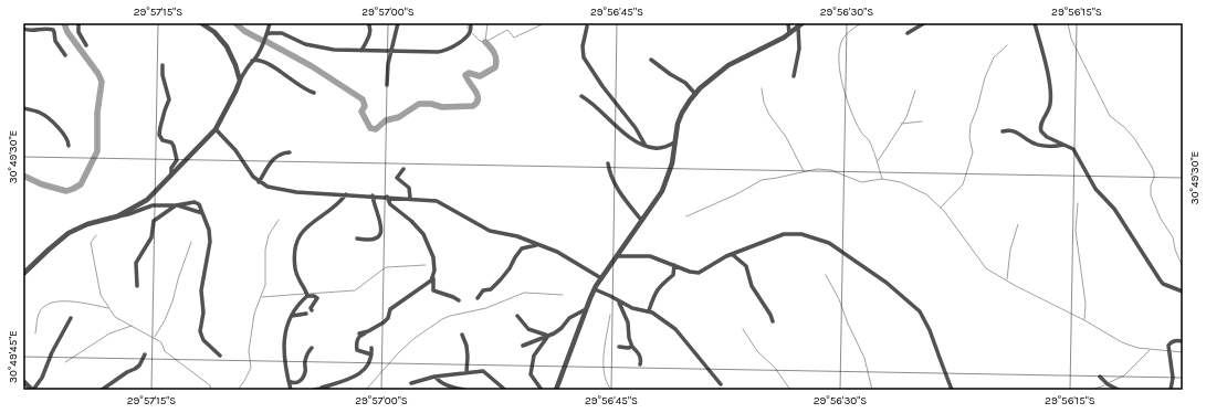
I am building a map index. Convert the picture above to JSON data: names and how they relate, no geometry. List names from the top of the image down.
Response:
{
  "coordinates": [
    "29°57'15\"S",
    "29°57'00\"S",
    "29°56'45\"S",
    "29°56'30\"S",
    "29°56'15\"S",
    "30°49'30\"E",
    "30°49'45\"E"
  ]
}
